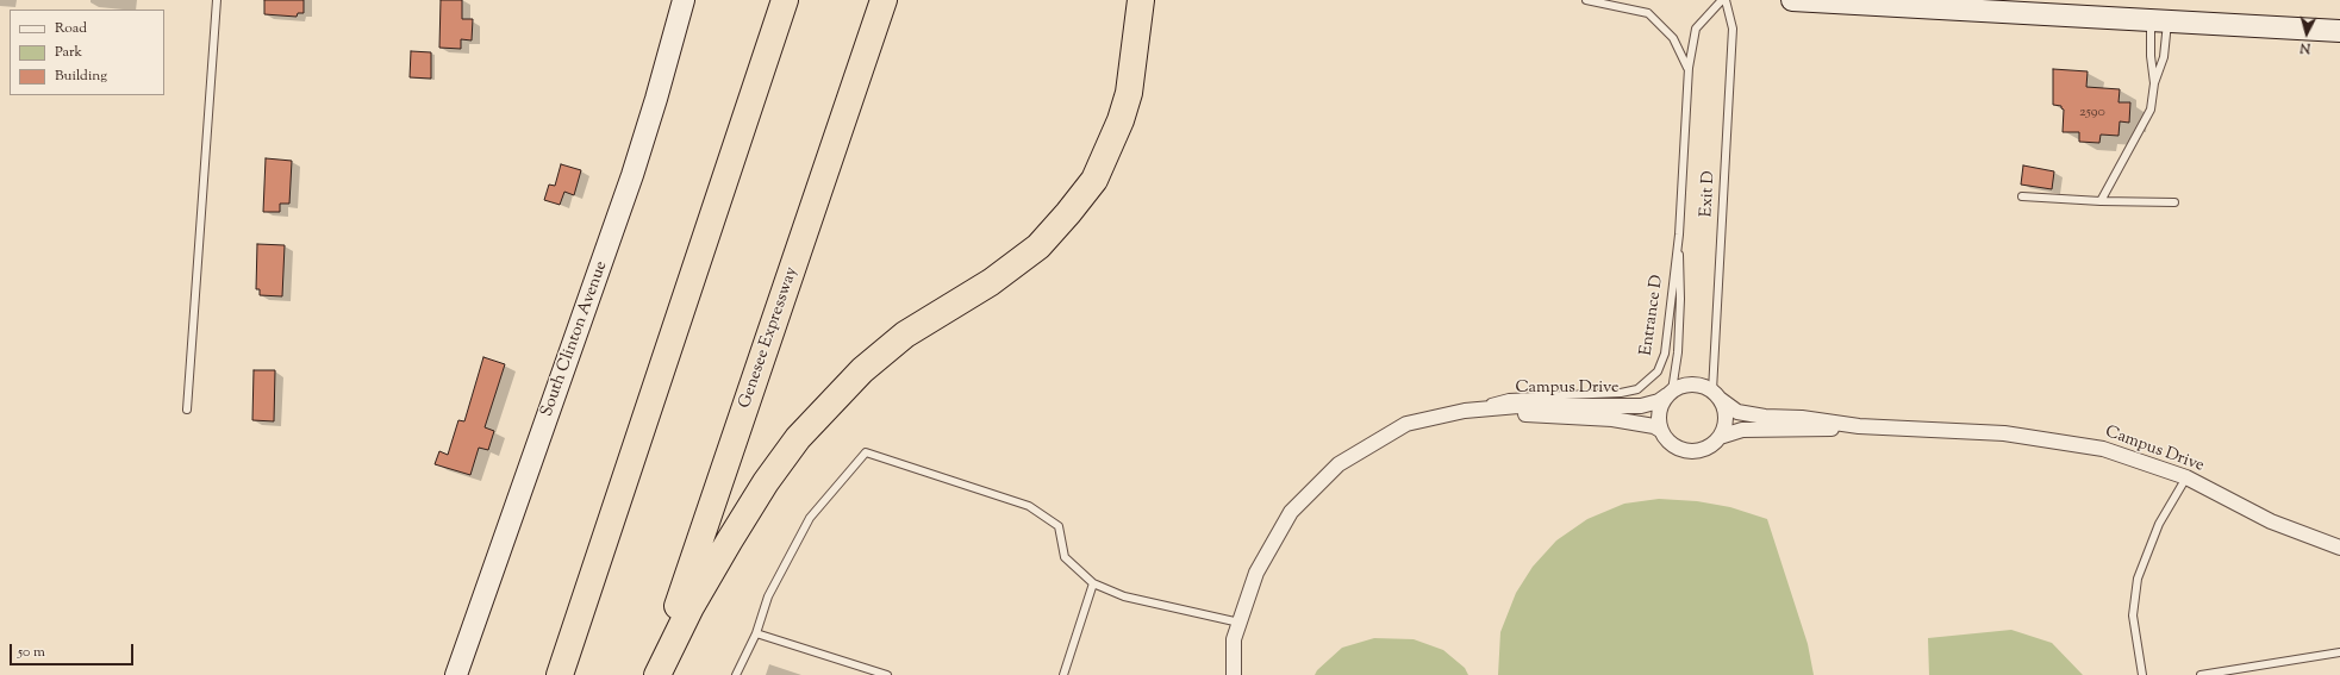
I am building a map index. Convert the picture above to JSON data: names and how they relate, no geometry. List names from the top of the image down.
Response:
{
  "streets": {
    "highway": ["Genesee Expressway"],
    "street": ["South Clinton Avenue", "Campus Drive"],
    "lane": ["Exit D", "Entrance D"]
  },
  "crossings": [
    ["Exit D", "Entrance D"],
    ["Exit D", "Campus Drive"],
    ["Entrance D", "Campus Drive"]
  ],
  "house_numbers": ["2590"],
  "legend": ["Road", "Park", "Building"],
  "scale_bar": "50 m",
  "north": "bottom"
}
